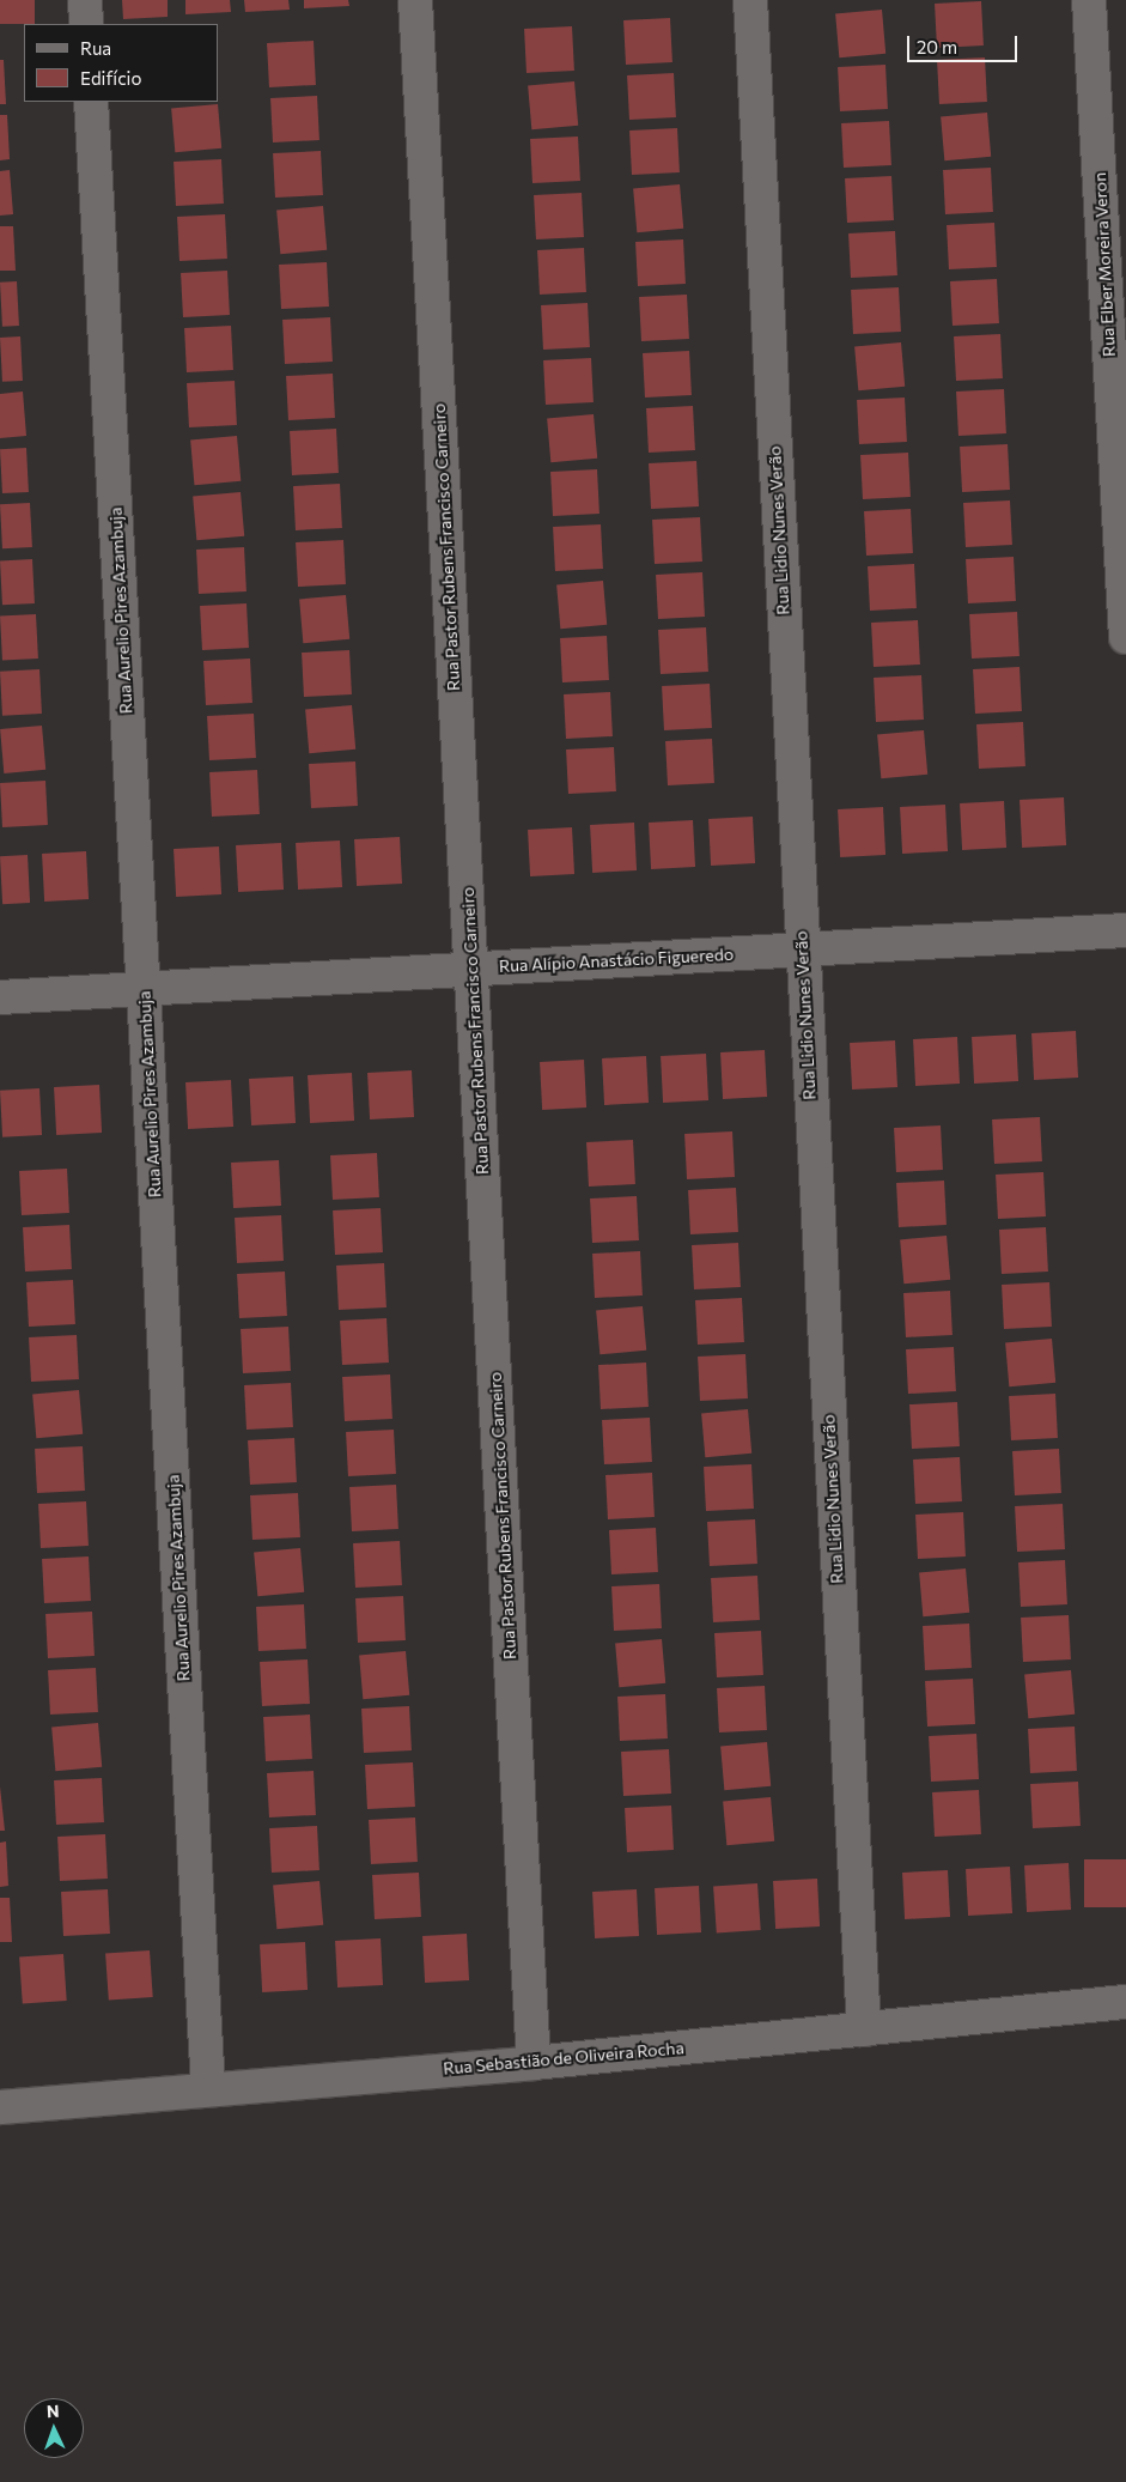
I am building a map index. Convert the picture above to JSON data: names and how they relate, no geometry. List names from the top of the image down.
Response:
{
  "streets": {
    "street": [
      "Rua Elber Moreira Veron",
      "Rua Lidio Nunes Verão",
      "Rua Pastor Rubens Francisco Carneiro",
      "Rua Aurelio Pires Azambuja",
      "Rua Alípio Anastácio Figueredo",
      "Rua Sebastião de Oliveira Rocha"
    ]
  },
  "crossings": [
    ["Rua Lidio Nunes Verão", "Rua Alípio Anastácio Figueredo"],
    ["Rua Lidio Nunes Verão", "Rua Sebastião de Oliveira Rocha"],
    ["Rua Pastor Rubens Francisco Carneiro", "Rua Alípio Anastácio Figueredo"],
    ["Rua Pastor Rubens Francisco Carneiro", "Rua Sebastião de Oliveira Rocha"],
    ["Rua Aurelio Pires Azambuja", "Rua Alípio Anastácio Figueredo"],
    ["Rua Aurelio Pires Azambuja", "Rua Sebastião de Oliveira Rocha"]
  ],
  "legend": ["Rua", "Edifício"],
  "scale_bar": "20 m",
  "north": "top"
}
